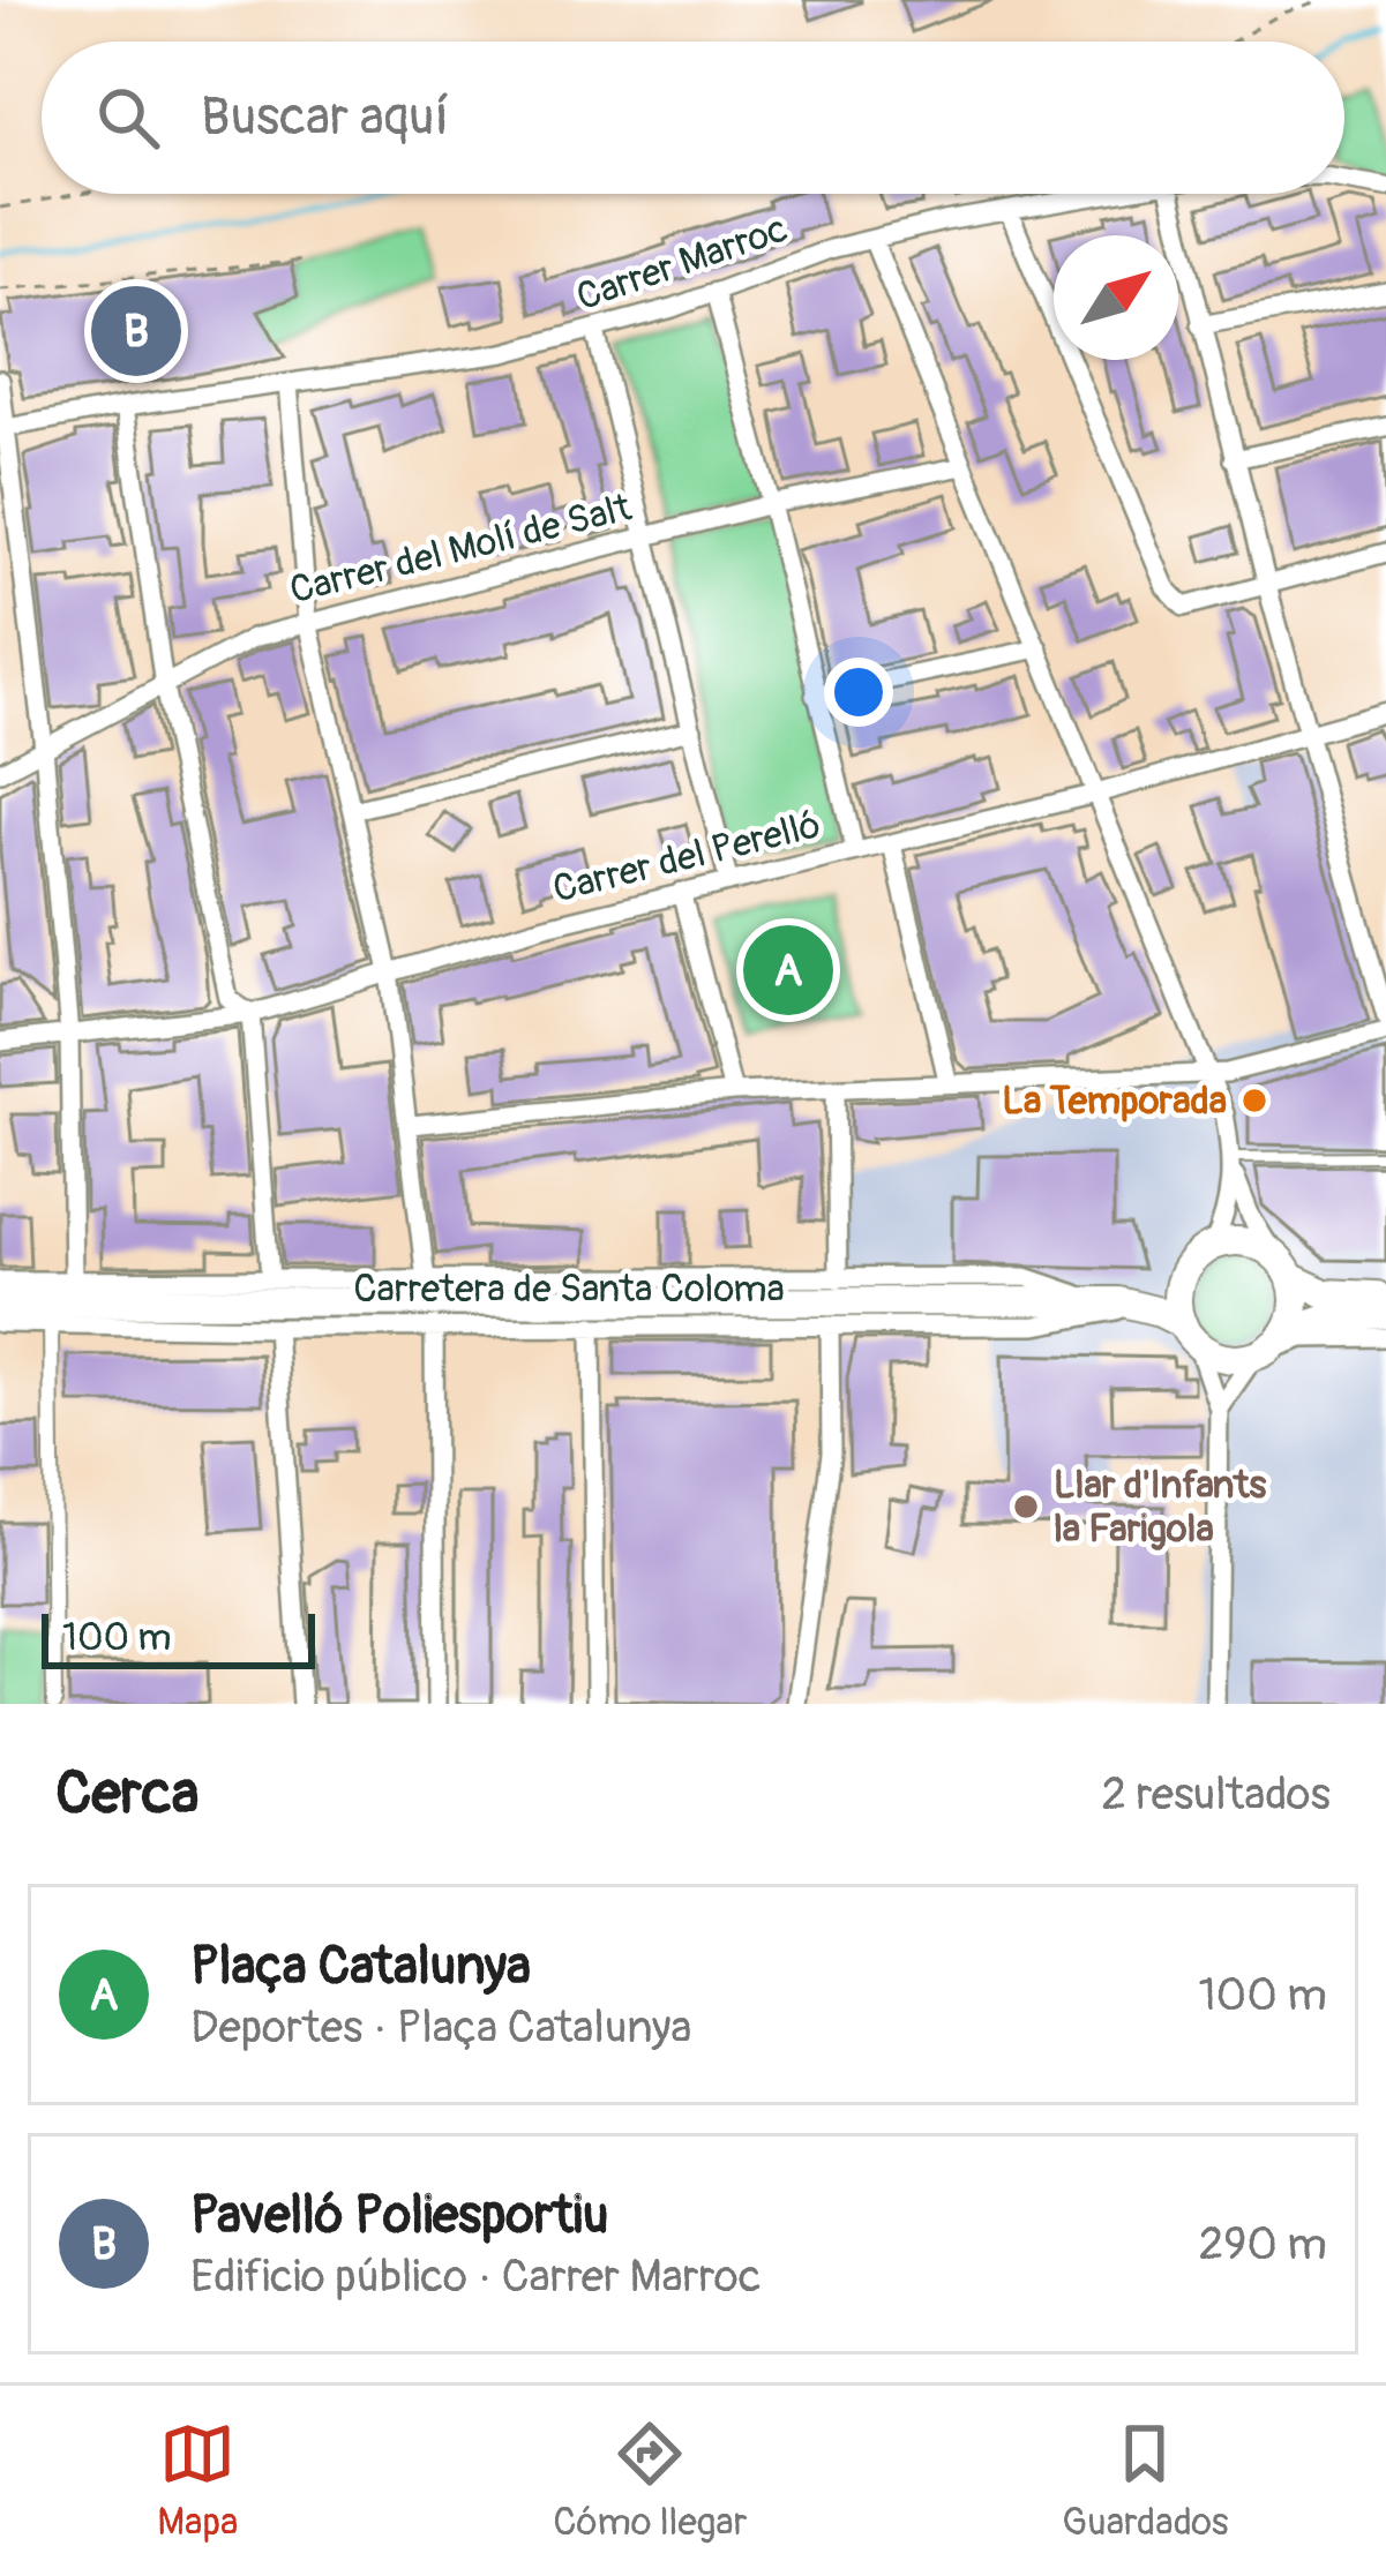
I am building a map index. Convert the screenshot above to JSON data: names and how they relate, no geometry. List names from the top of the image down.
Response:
{
  "streets": {
    "street": [
      "Carrer Marroc",
      "Carrer del Molí de Salt",
      "Carrer del Perelló",
      "Carretera de Santa Coloma"
    ]
  },
  "places": ["La Temporada", "Llar d'Infants la Farigola"],
  "scale_bar": "100 m",
  "north": "top right",
  "page": {
    "search": "Buscar aquí",
    "pins": ["B", "A"],
    "scale": "100 m",
    "heading": ["Cerca", "2 resultados"],
    "list": [
      {
        "mark": "A",
        "name": "Plaça Catalunya",
        "note": "Deportes · Plaça Catalunya",
        "value": "100 m"
      },
      {
        "mark": "B",
        "name": "Pavelló Poliesportiu",
        "note": "Edificio público · Carrer Marroc",
        "value": "290 m"
      }
    ],
    "nav": ["Mapa", "Cómo llegar", "Guardados"]
  }
}
